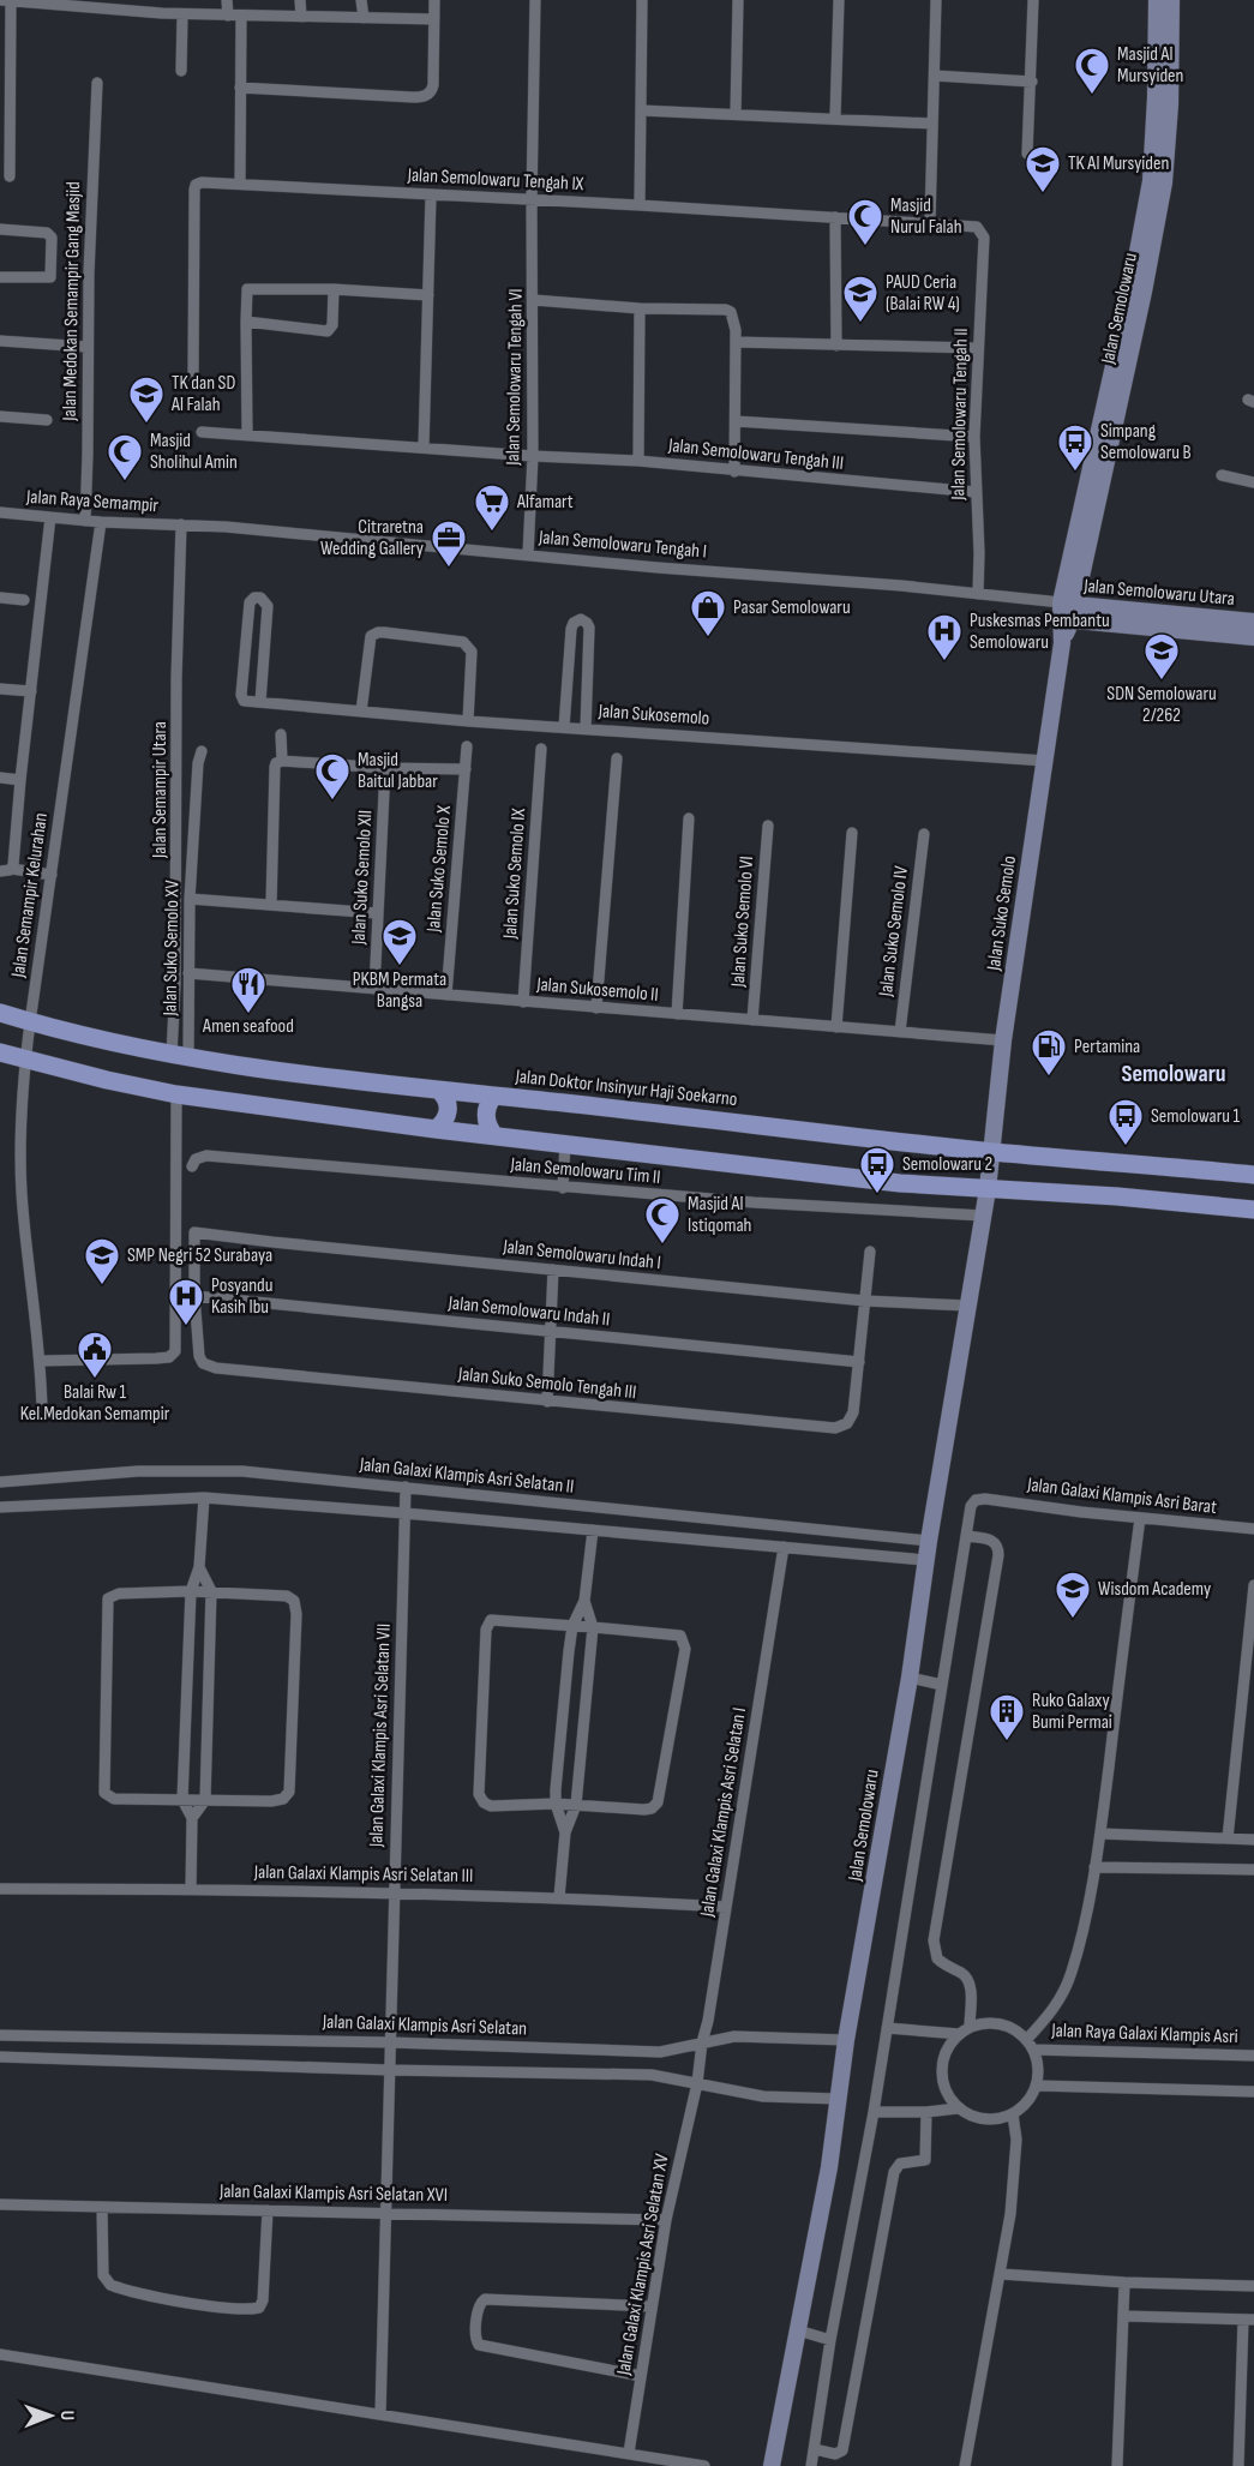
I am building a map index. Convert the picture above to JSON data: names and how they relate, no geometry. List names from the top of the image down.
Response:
{
  "streets": {
    "main road": [
      "Jalan Semolowaru",
      "Jalan Semolowaru Utara",
      "Jalan Suko Semolo",
      "Jalan Doktor Insinyur Haji Soekarno"
    ],
    "street": [
      "Jalan Semolowaru Tengah IX",
      "Jalan Medokan Semampir Gang Masjid",
      "Jalan Semolowaru Tengah VI",
      "Jalan Semolowaru Tengah II",
      "Jalan Semolowaru Tengah III",
      "Jalan Raya Semampir",
      "Jalan Semolowaru Tengah I",
      "Jalan Sukosemolo",
      "Jalan Semampir Utara",
      "Jalan Suko Semolo X",
      "Jalan Suko Semolo IX",
      "Jalan Suko Semolo XII",
      "Jalan Semampir Kelurahan",
      "Jalan Suko Semolo VI",
      "Jalan Suko Semolo IV",
      "Jalan Suko Semolo XV",
      "Jalan Sukosemolo II",
      "Jalan Semolowaru Tim II",
      "Jalan Semolowaru Indah I",
      "Jalan Semolowaru Indah II",
      "Jalan Suko Semolo Tengah III",
      "Jalan Galaxi Klampis Asri Selatan II",
      "Jalan Galaxi Klampis Asri Barat",
      "Jalan Galaxi Klampis Asri Selatan VII",
      "Jalan Galaxi Klampis Asri Selatan I",
      "Jalan Galaxi Klampis Asri Selatan III",
      "Jalan Galaxi Klampis Asri Selatan",
      "Jalan Raya Galaxi Klampis Asri",
      "Jalan Galaxi Klampis Asri Selatan XVI",
      "Jalan Galaxi Klampis Asri Selatan XV"
    ]
  },
  "crossings": [
    ["Jalan Semolowaru Tengah IX", "Jalan Semolowaru Tengah VI"],
    ["Jalan Semolowaru Tengah IX", "Jalan Semolowaru Tengah II"],
    ["Jalan Medokan Semampir Gang Masjid", "Jalan Raya Semampir"],
    ["Jalan Semolowaru", "Jalan Semolowaru Tengah I"],
    ["Jalan Semolowaru", "Jalan Semolowaru Utara"],
    ["Jalan Semolowaru", "Jalan Suko Semolo"],
    ["Jalan Semolowaru", "Jalan Semolowaru Tim II"],
    ["Jalan Semolowaru", "Jalan Semolowaru Indah I"],
    ["Jalan Semolowaru", "Jalan Galaxi Klampis Asri Selatan II"],
    ["Jalan Semolowaru", "Jalan Galaxi Klampis Asri Selatan"],
    ["Jalan Semolowaru Tengah VI", "Jalan Semolowaru Tengah III"],
    ["Jalan Semolowaru Tengah VI", "Jalan Semolowaru Tengah I"],
    ["Jalan Semolowaru Tengah II", "Jalan Semolowaru Tengah III"],
    ["Jalan Semolowaru Tengah II", "Jalan Semolowaru Tengah I"],
    ["Jalan Raya Semampir", "Jalan Semolowaru Tengah I"],
    ["Jalan Raya Semampir", "Jalan Semampir Utara"],
    ["Jalan Raya Semampir", "Jalan Semampir Kelurahan"],
    ["Jalan Semolowaru Tengah I", "Jalan Semolowaru Utara"],
    ["Jalan Semolowaru Tengah I", "Jalan Semampir Utara"],
    ["Jalan Semolowaru Tengah I", "Jalan Suko Semolo"],
    ["Jalan Semolowaru Utara", "Jalan Suko Semolo"],
    ["Jalan Sukosemolo", "Jalan Suko Semolo"],
    ["Jalan Semampir Utara", "Jalan Suko Semolo XV"],
    ["Jalan Semampir Utara", "Jalan Doktor Insinyur Haji Soekarno"],
    ["Jalan Suko Semolo X", "Jalan Sukosemolo II"],
    ["Jalan Suko Semolo IX", "Jalan Sukosemolo II"],
    ["Jalan Suko Semolo XII", "Jalan Sukosemolo II"],
    ["Jalan Semampir Kelurahan", "Jalan Doktor Insinyur Haji Soekarno"],
    ["Jalan Suko Semolo", "Jalan Sukosemolo II"],
    ["Jalan Suko Semolo", "Jalan Doktor Insinyur Haji Soekarno"],
    ["Jalan Suko Semolo VI", "Jalan Sukosemolo II"],
    ["Jalan Suko Semolo IV", "Jalan Sukosemolo II"],
    ["Jalan Suko Semolo XV", "Jalan Sukosemolo II"],
    ["Jalan Suko Semolo XV", "Jalan Doktor Insinyur Haji Soekarno"],
    ["Jalan Semolowaru Indah I", "Jalan Suko Semolo Tengah III"],
    ["Jalan Semolowaru Indah II", "Jalan Suko Semolo Tengah III"],
    ["Jalan Galaxi Klampis Asri Selatan II", "Jalan Galaxi Klampis Asri Selatan VII"],
    ["Jalan Galaxi Klampis Asri Selatan II", "Jalan Galaxi Klampis Asri Selatan I"],
    ["Jalan Galaxi Klampis Asri Selatan VII", "Jalan Galaxi Klampis Asri Selatan III"],
    ["Jalan Galaxi Klampis Asri Selatan VII", "Jalan Galaxi Klampis Asri Selatan"],
    ["Jalan Galaxi Klampis Asri Selatan VII", "Jalan Galaxi Klampis Asri Selatan XVI"],
    ["Jalan Galaxi Klampis Asri Selatan I", "Jalan Galaxi Klampis Asri Selatan III"],
    ["Jalan Galaxi Klampis Asri Selatan I", "Jalan Galaxi Klampis Asri Selatan"],
    ["Jalan Galaxi Klampis Asri Selatan I", "Jalan Galaxi Klampis Asri Selatan XV"],
    ["Jalan Galaxi Klampis Asri Selatan XVI", "Jalan Galaxi Klampis Asri Selatan XV"]
  ],
  "districts": ["Semolowaru"],
  "places": {
    "mosque": [
      "Masjid Al Mursyiden",
      "Masjid Nurul Falah",
      "Masjid Sholihul Amin",
      "Masjid Baitul Jabbar",
      "Masjid Al Istiqomah"
    ],
    "school or university": [
      "TK Al Mursyiden",
      "PAUD Ceria (Balai RW 4)",
      "TK dan SD Al Falah",
      "SDN Semolowaru 2/262",
      "PKBM Permata Bangsa",
      "SMP Negri 52 Surabaya",
      "Wisdom Academy"
    ],
    "bus stop": ["Simpang Semolowaru B", "Semolowaru 1", "Semolowaru 2"],
    "supermarket": ["Alfamart"],
    "office": ["Citraretna Wedding Gallery"],
    "shop": ["Pasar Semolowaru"],
    "hospital": ["Puskesmas Pembantu Semolowaru", "Posyandu Kasih Ibu"],
    "restaurant": ["Amen seafood"],
    "fuel station": ["Pertamina"],
    "public building": ["Balai Rw 1 Kel.Medokan Semampir"],
    "building": ["Ruko Galaxy Bumi Permai"]
  },
  "north": "right"
}
